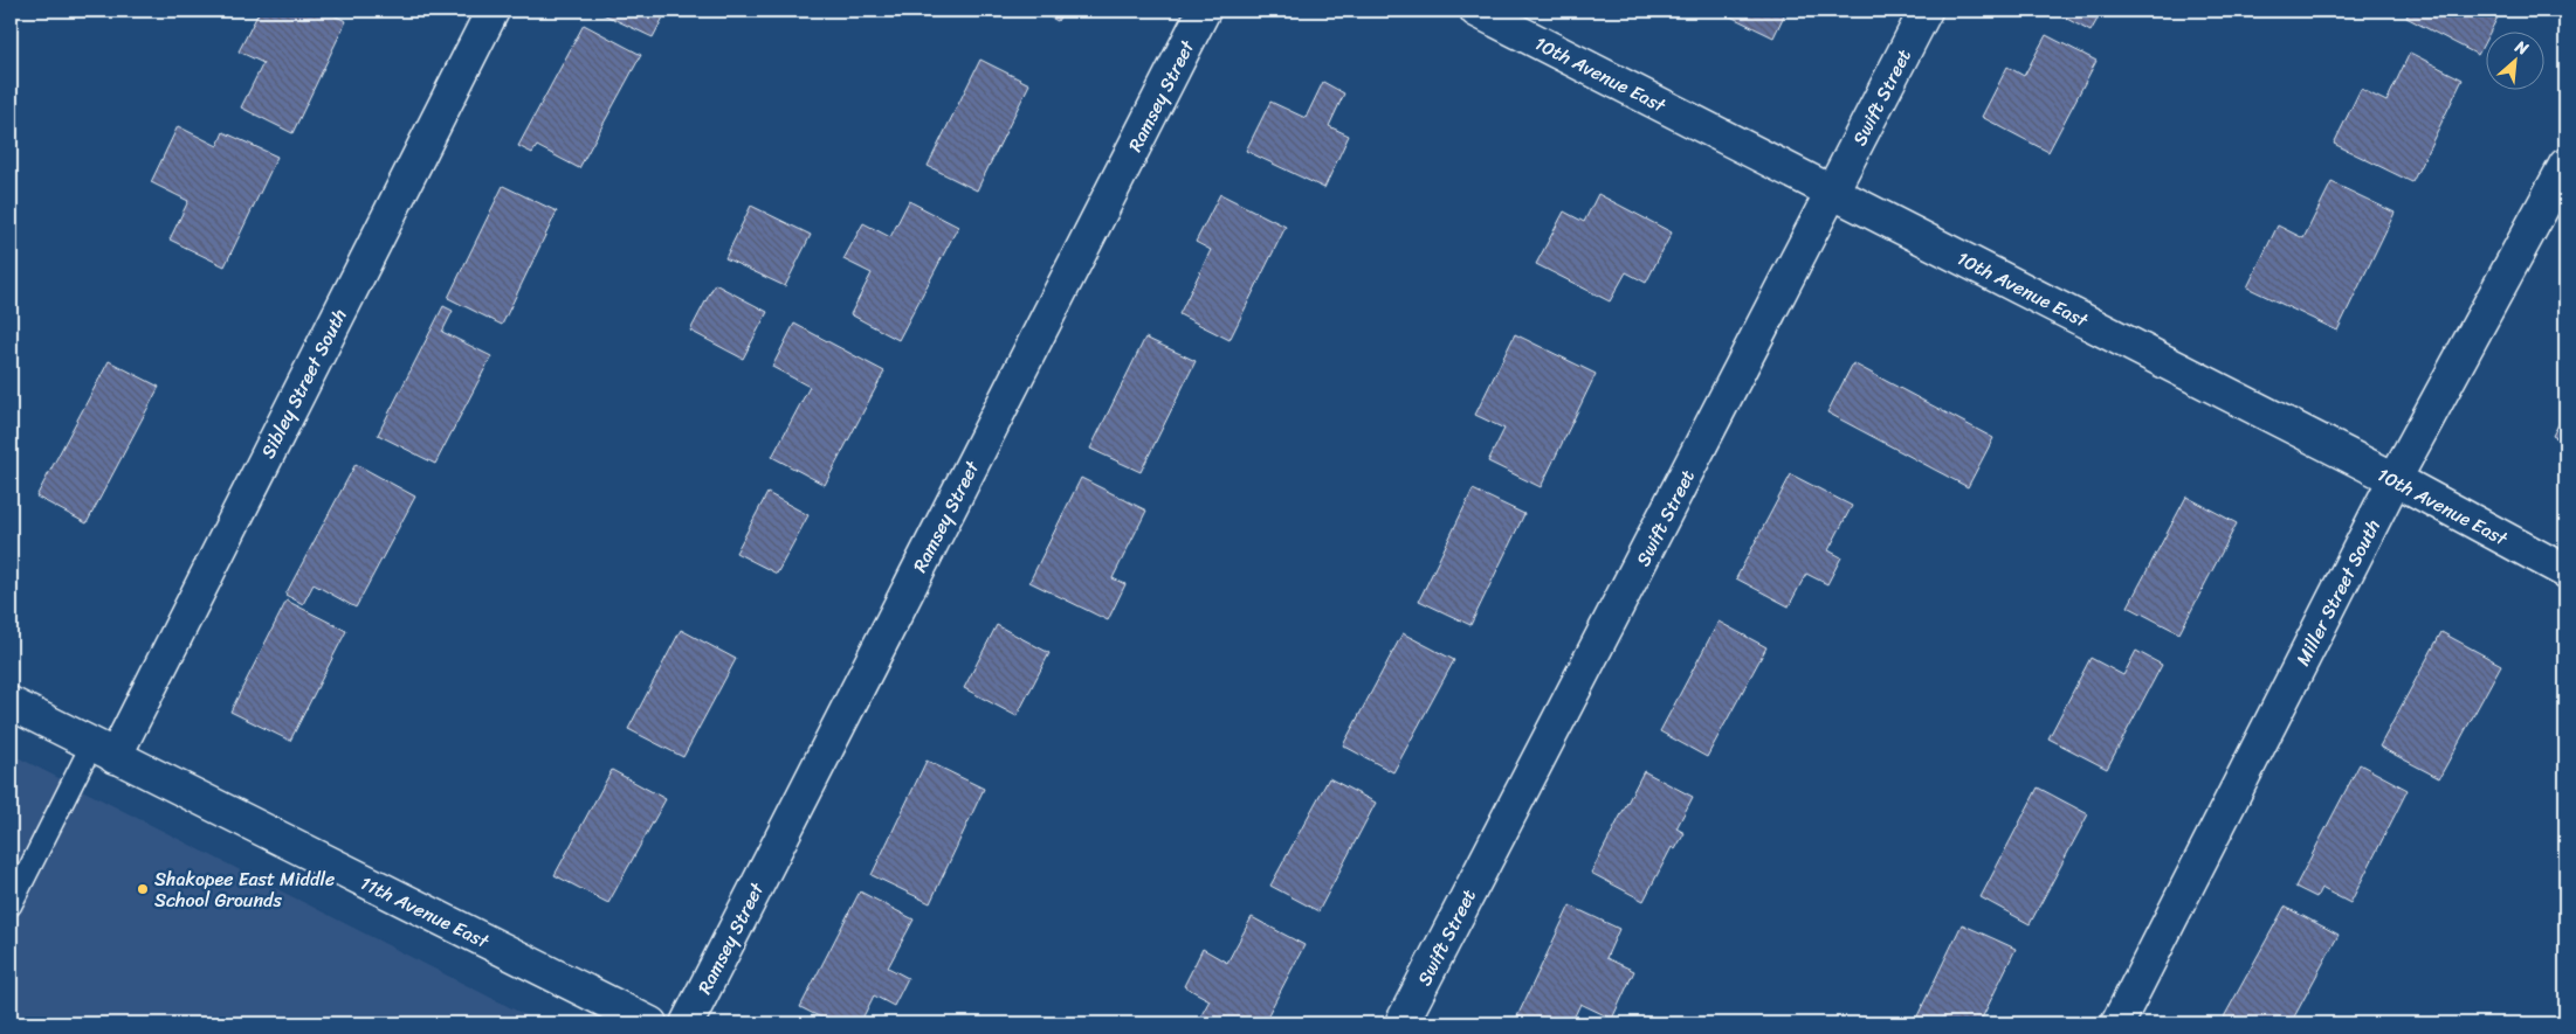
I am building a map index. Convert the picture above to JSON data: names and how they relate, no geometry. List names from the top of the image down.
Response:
{
  "streets": {
    "street": [
      "10th Avenue East",
      "Ramsey Street",
      "Swift Street",
      "Sibley Street South",
      "Miller Street South",
      "11th Avenue East"
    ]
  },
  "crossings": [
    ["10th Avenue East", "Swift Street"],
    ["10th Avenue East", "Miller Street South"],
    ["Sibley Street South", "11th Avenue East"]
  ],
  "places": ["Shakopee East Middle School Grounds"],
  "north": "top right"
}
